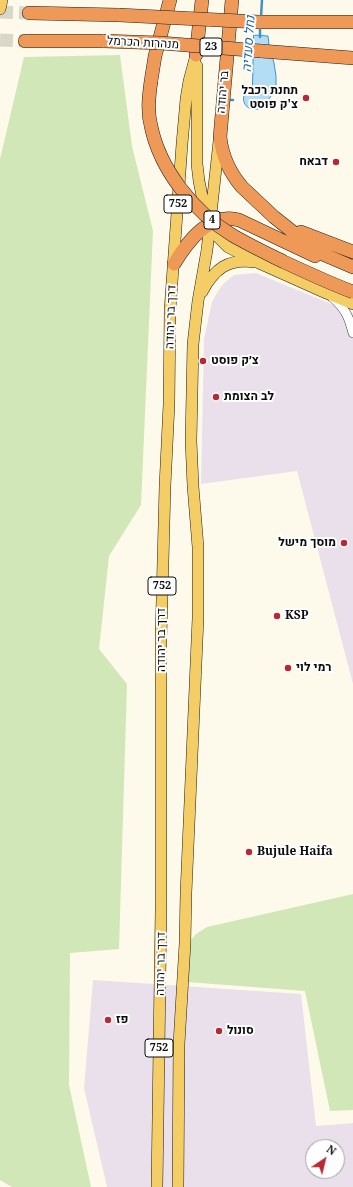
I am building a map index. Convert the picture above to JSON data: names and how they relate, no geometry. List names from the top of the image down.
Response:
{
  "streets": {
    "highway": [
      "מנהרות הכרמל",
      "23",
      "בר יהודה",
      "752",
      "4",
      "דרך בר יהודה"
    ]
  },
  "crossings": [
    ["בר יהודה", "דרך בר יהודה"]
  ],
  "water": ["נחל סעדיה"],
  "places": [
    "תחנת רכבל צ'ק פוסט",
    "דבאח",
    "צ׳ק פוסט",
    "לב הצומת",
    "מוסך מישל",
    "KSP",
    "רמי לוי",
    "Bujule Haifa",
    "פז",
    "סונול"
  ],
  "north": "top right"
}
